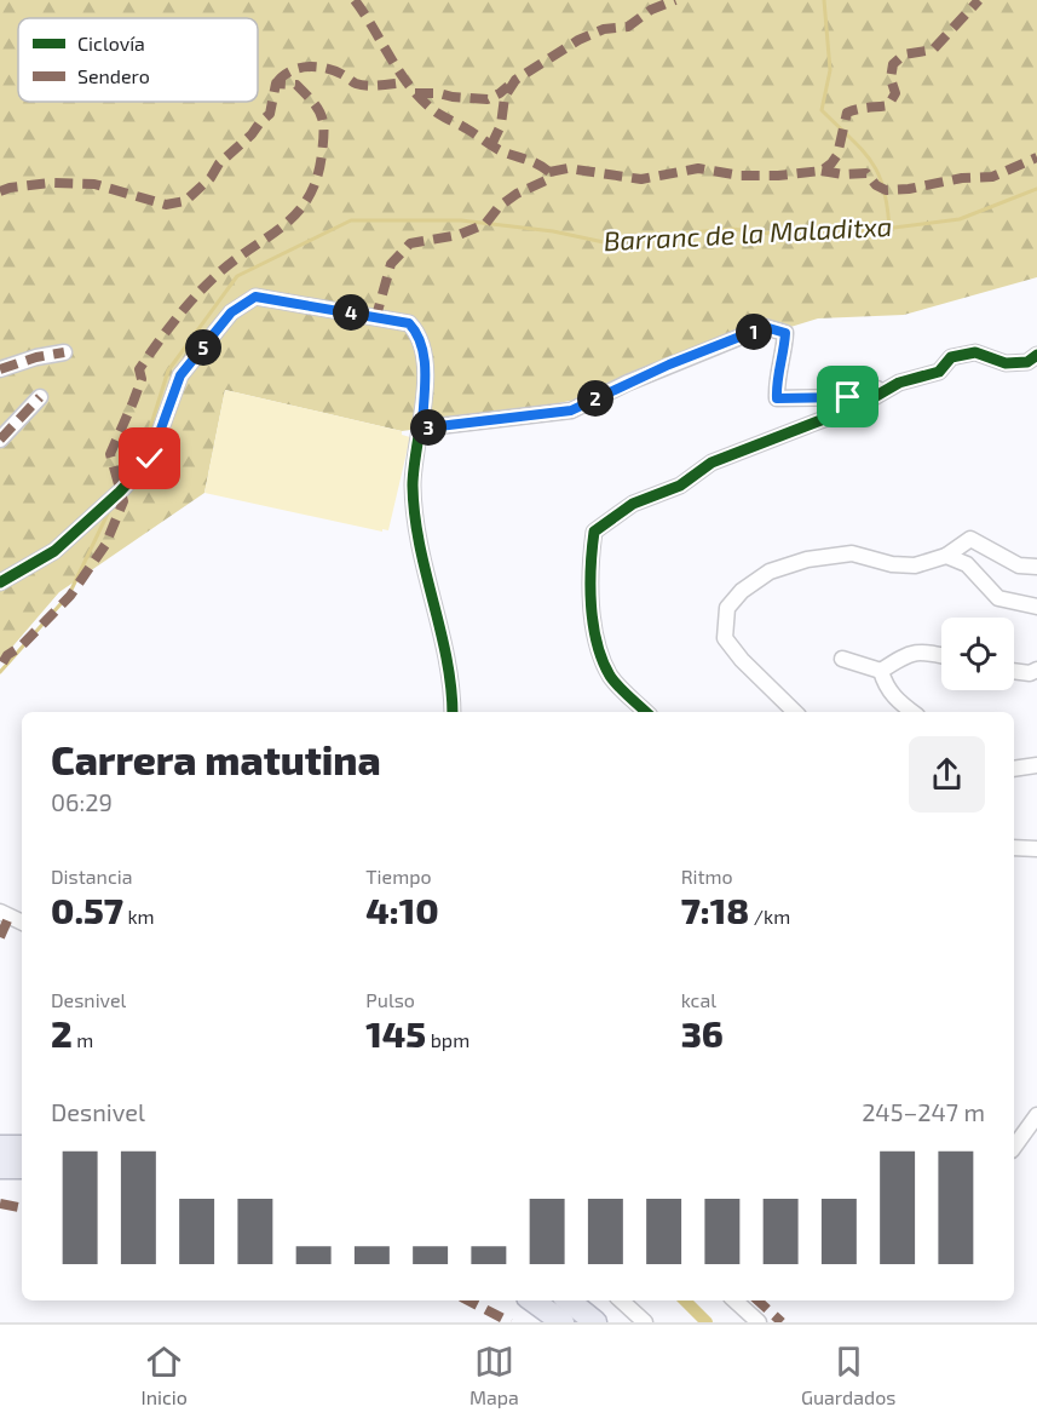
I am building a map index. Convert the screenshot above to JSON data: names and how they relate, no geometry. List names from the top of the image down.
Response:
{
  "water": ["Barranc de la Maladitxa"],
  "legend": ["Ciclovía", "Sendero"],
  "page": {
    "pins": [
      "4",
      "1",
      "5",
      "2",
      "3"
    ],
    "heading": ["Carrera matutina", "06:29"],
    "stats": [
      ["Distancia", "0.57 km"],
      ["Tiempo", "4:10"],
      ["Ritmo", "7:18 /km"],
      ["Desnivel", "2 m"],
      ["Pulso", "145 bpm"],
      ["kcal", "36"]
    ],
    "chart": ["Desnivel", "245–247 m"],
    "tabs": ["Inicio", "Mapa", "Guardados"]
  }
}
